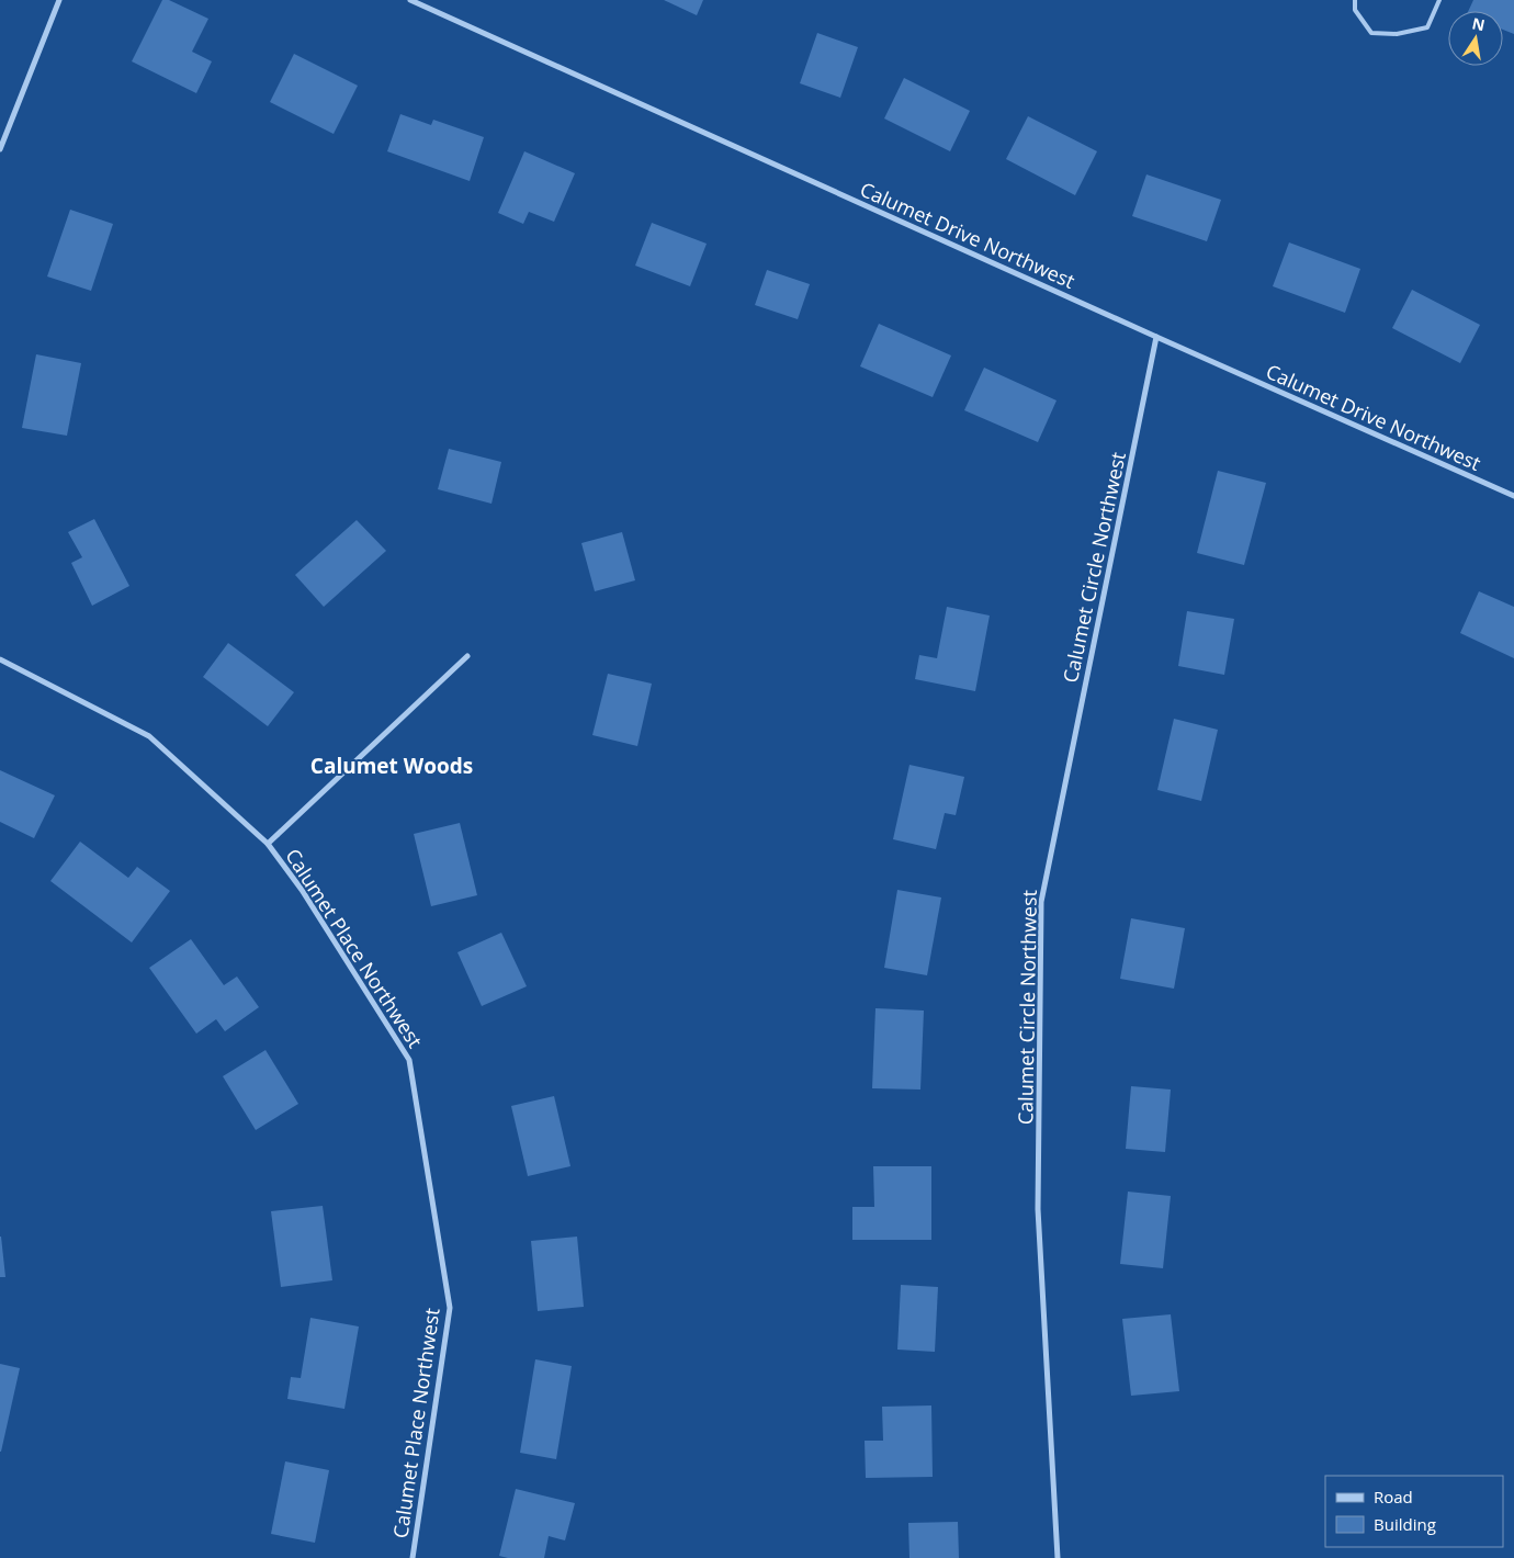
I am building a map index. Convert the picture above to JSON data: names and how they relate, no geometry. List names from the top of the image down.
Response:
{
  "streets": {
    "street": ["Calumet Drive Northwest", "Calumet Circle Northwest", "Calumet Place Northwest"]
  },
  "crossings": [
    ["Calumet Drive Northwest", "Calumet Circle Northwest"]
  ],
  "districts": ["Calumet Woods"],
  "legend": ["Road", "Building"],
  "north": "top"
}
